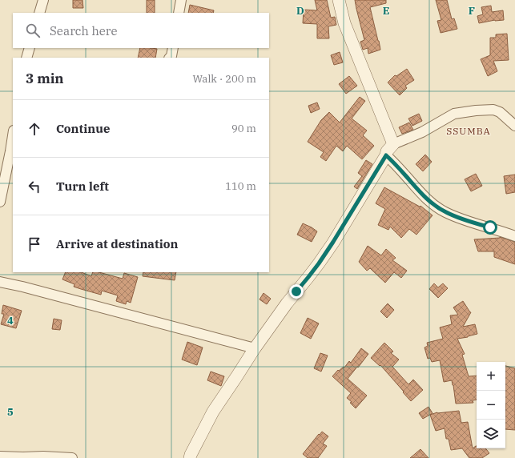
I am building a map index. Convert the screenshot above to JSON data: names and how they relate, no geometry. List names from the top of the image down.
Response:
{
  "districts": ["SSUMBA"],
  "page": {
    "search": "Search here",
    "heading": ["3 min", "Walk · 200 m"],
    "list": [
      ["Continue", "90 m"],
      ["Turn left", "110 m"],
      "Arrive at destination"
    ],
    "map_buttons": ["+", "−"]
  },
  "grid": {
    "columns": ["D", "E", "F"],
    "rows": ["4", "5"]
  }
}
